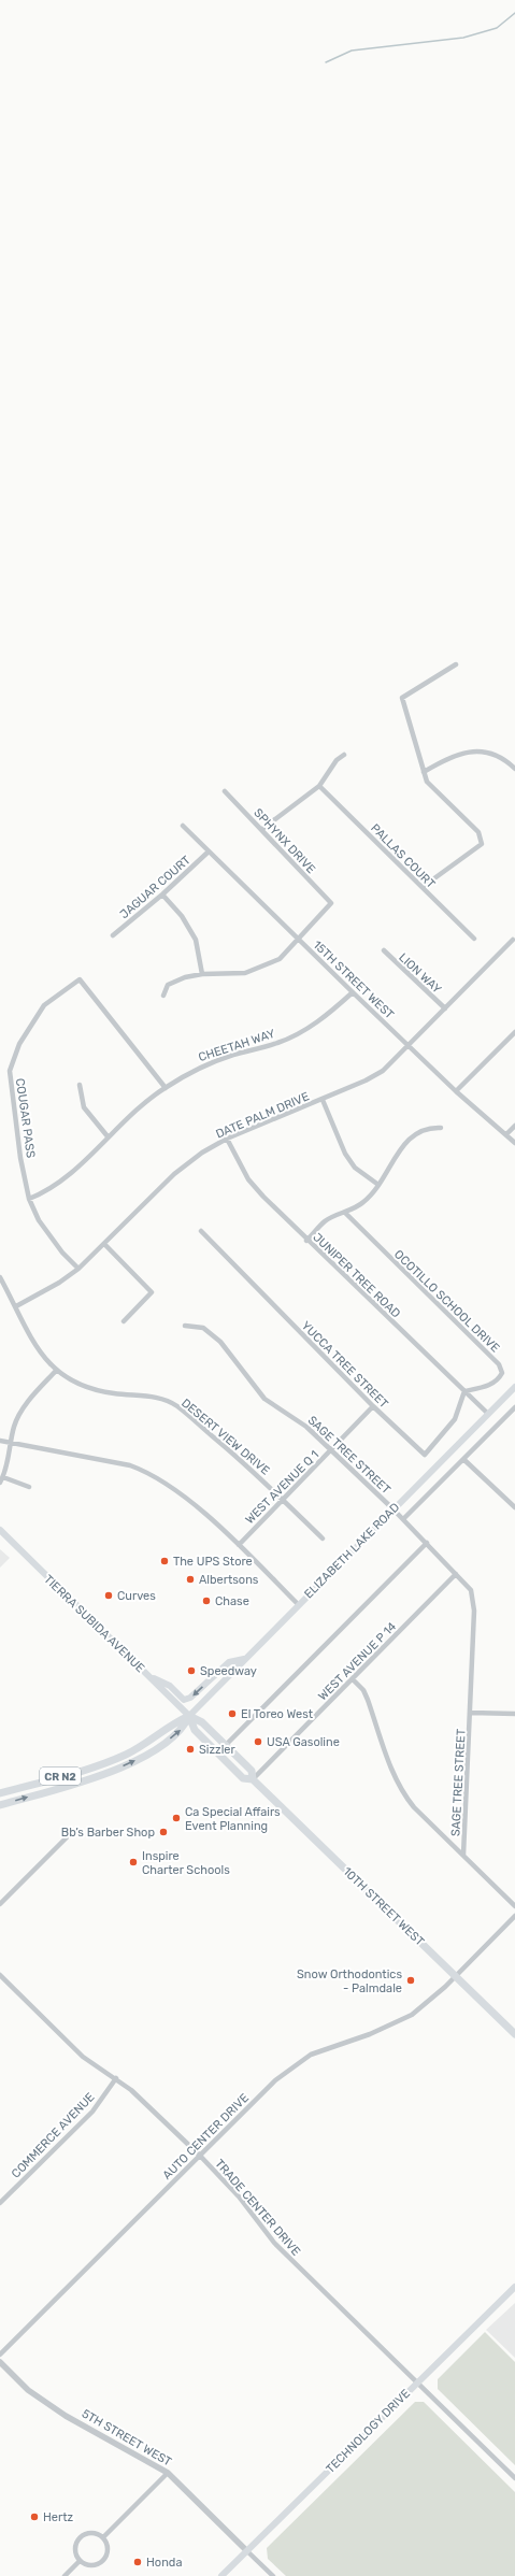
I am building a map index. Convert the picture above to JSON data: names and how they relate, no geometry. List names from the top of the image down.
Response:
{
  "streets": {
    "main road": [
      "ELIZABETH LAKE ROAD",
      "TIERRA SUBIDA AVENUE",
      "CR N2",
      "10TH STREET WEST",
      "TECHNOLOGY DRIVE"
    ],
    "street": [
      "SPHYNX DRIVE",
      "PALLAS COURT",
      "JAGUAR COURT",
      "LION WAY",
      "15TH STREET WEST",
      "CHEETAH WAY",
      "DATE PALM DRIVE",
      "COUGAR PASS",
      "JUNIPER TREE ROAD",
      "OCOTILLO SCHOOL DRIVE",
      "YUCCA TREE STREET",
      "DESERT VIEW DRIVE",
      "SAGE TREE STREET",
      "WEST AVENUE Q 1",
      "WEST AVENUE P 14",
      "COMMERCE AVENUE",
      "AUTO CENTER DRIVE",
      "TRADE CENTER DRIVE",
      "5TH STREET WEST"
    ]
  },
  "crossings": [
    ["SPHYNX DRIVE", "15TH STREET WEST"],
    ["JAGUAR COURT", "15TH STREET WEST"],
    ["LION WAY", "DATE PALM DRIVE"],
    ["15TH STREET WEST", "CHEETAH WAY"],
    ["15TH STREET WEST", "DATE PALM DRIVE"],
    ["CHEETAH WAY", "COUGAR PASS"],
    ["DATE PALM DRIVE", "COUGAR PASS"],
    ["DATE PALM DRIVE", "JUNIPER TREE ROAD"],
    ["DATE PALM DRIVE", "DESERT VIEW DRIVE"],
    ["JUNIPER TREE ROAD", "OCOTILLO SCHOOL DRIVE"],
    ["JUNIPER TREE ROAD", "YUCCA TREE STREET"],
    ["JUNIPER TREE ROAD", "ELIZABETH LAKE ROAD"],
    ["OCOTILLO SCHOOL DRIVE", "YUCCA TREE STREET"],
    ["YUCCA TREE STREET", "WEST AVENUE Q 1"],
    ["DESERT VIEW DRIVE", "WEST AVENUE Q 1"],
    ["SAGE TREE STREET", "WEST AVENUE Q 1"],
    ["SAGE TREE STREET", "ELIZABETH LAKE ROAD"],
    ["SAGE TREE STREET", "WEST AVENUE P 14"],
    ["ELIZABETH LAKE ROAD", "TIERRA SUBIDA AVENUE"],
    ["ELIZABETH LAKE ROAD", "CR N2"],
    ["ELIZABETH LAKE ROAD", "10TH STREET WEST"],
    ["TIERRA SUBIDA AVENUE", "CR N2"],
    ["TIERRA SUBIDA AVENUE", "10TH STREET WEST"],
    ["WEST AVENUE P 14", "10TH STREET WEST"],
    ["CR N2", "10TH STREET WEST"],
    ["10TH STREET WEST", "AUTO CENTER DRIVE"],
    ["COMMERCE AVENUE", "TRADE CENTER DRIVE"],
    ["AUTO CENTER DRIVE", "TRADE CENTER DRIVE"],
    ["TRADE CENTER DRIVE", "TECHNOLOGY DRIVE"],
    ["TECHNOLOGY DRIVE", "5TH STREET WEST"]
  ],
  "places": [
    "The UPS Store",
    "Albertsons",
    "Curves",
    "Chase",
    "Speedway",
    "El Toreo West",
    "USA Gasoline",
    "Sizzler",
    "Ca Special Affairs Event Planning",
    "Bb’s Barber Shop",
    "Inspire Charter Schools",
    "Snow Orthodontics - Palmdale",
    "Hertz",
    "Honda"
  ]
}
